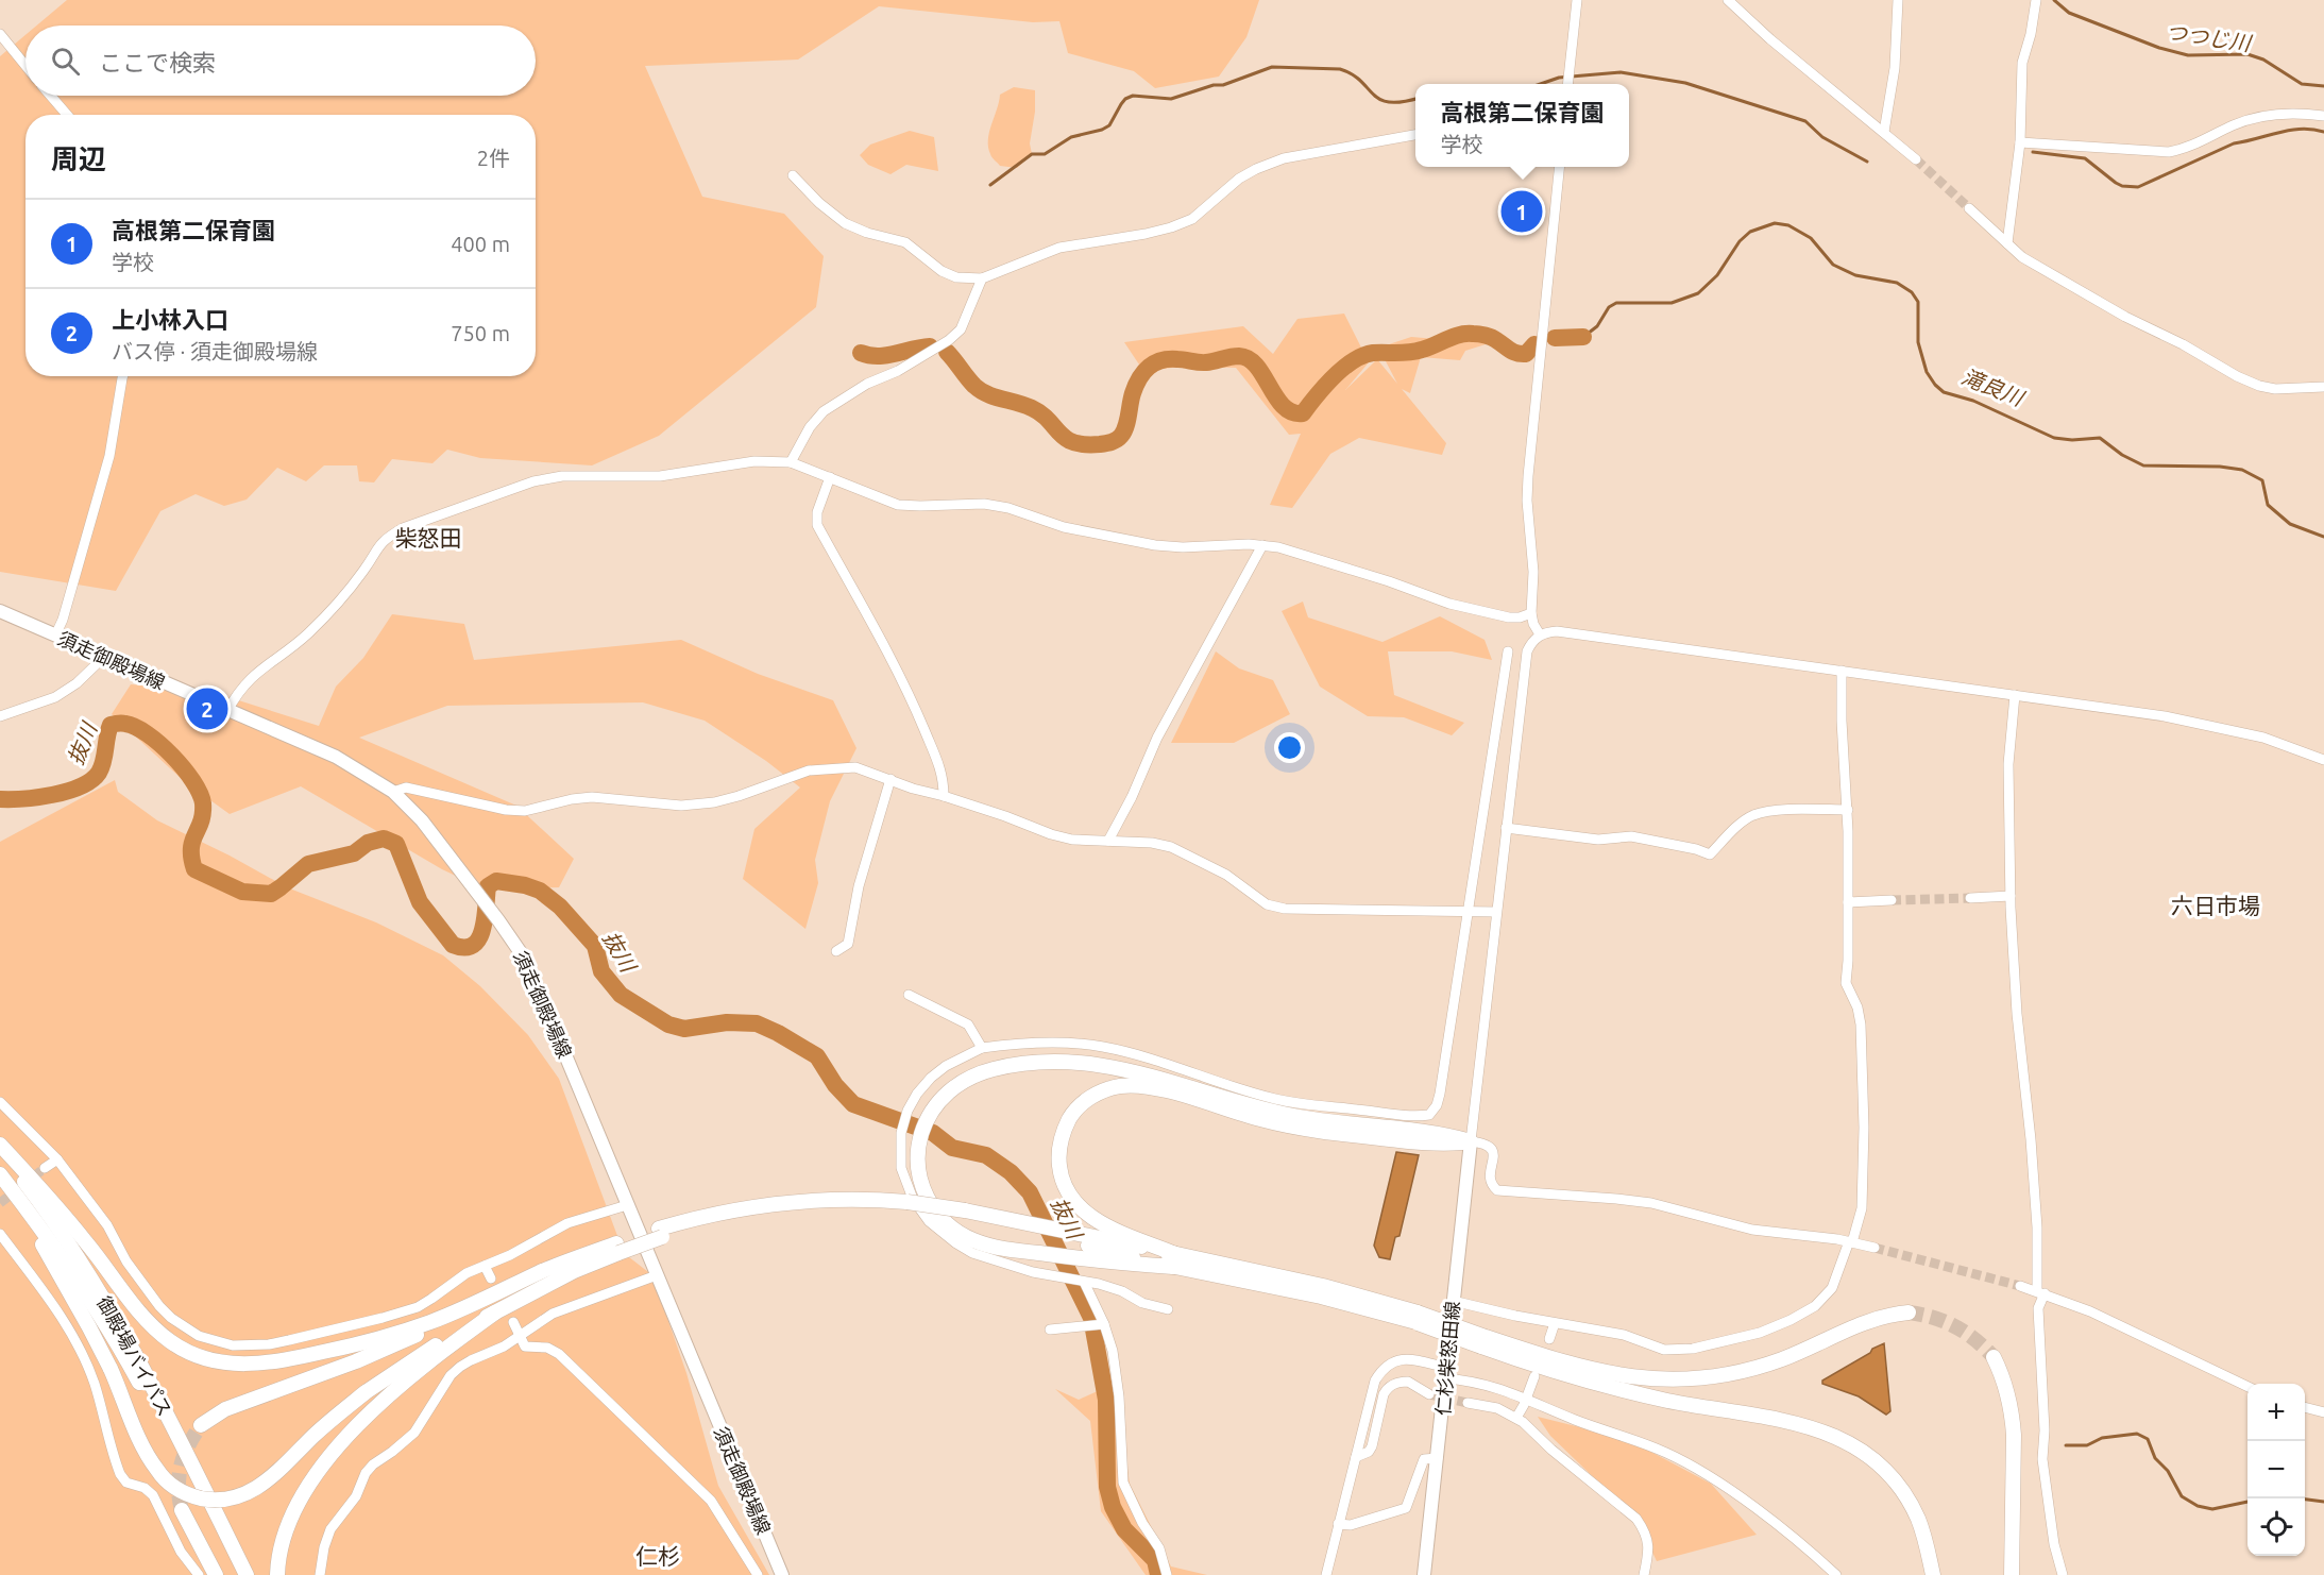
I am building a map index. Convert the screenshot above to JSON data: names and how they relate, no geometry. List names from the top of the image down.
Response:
{
  "streets": {
    "highway": ["御殿場バイパス"],
    "main road": ["須走御殿場線", "仁杉柴怒田線"]
  },
  "districts": ["柴怒田", "六日市場", "仁杉"],
  "water": ["つつじ川", "滝良川", "抜川"],
  "page": {
    "search": "ここで検索",
    "popup": ["高根第二保育園", "学校"],
    "heading": ["周辺", "2件"],
    "pins": ["1", "2"],
    "list": [
      {
        "mark": "1",
        "name": "高根第二保育園",
        "note": "学校",
        "value": "400 m"
      },
      {
        "mark": "2",
        "name": "上小林入口",
        "note": "バス停 · 須走御殿場線",
        "value": "750 m"
      }
    ],
    "map_buttons": ["+", "−"]
  }
}
